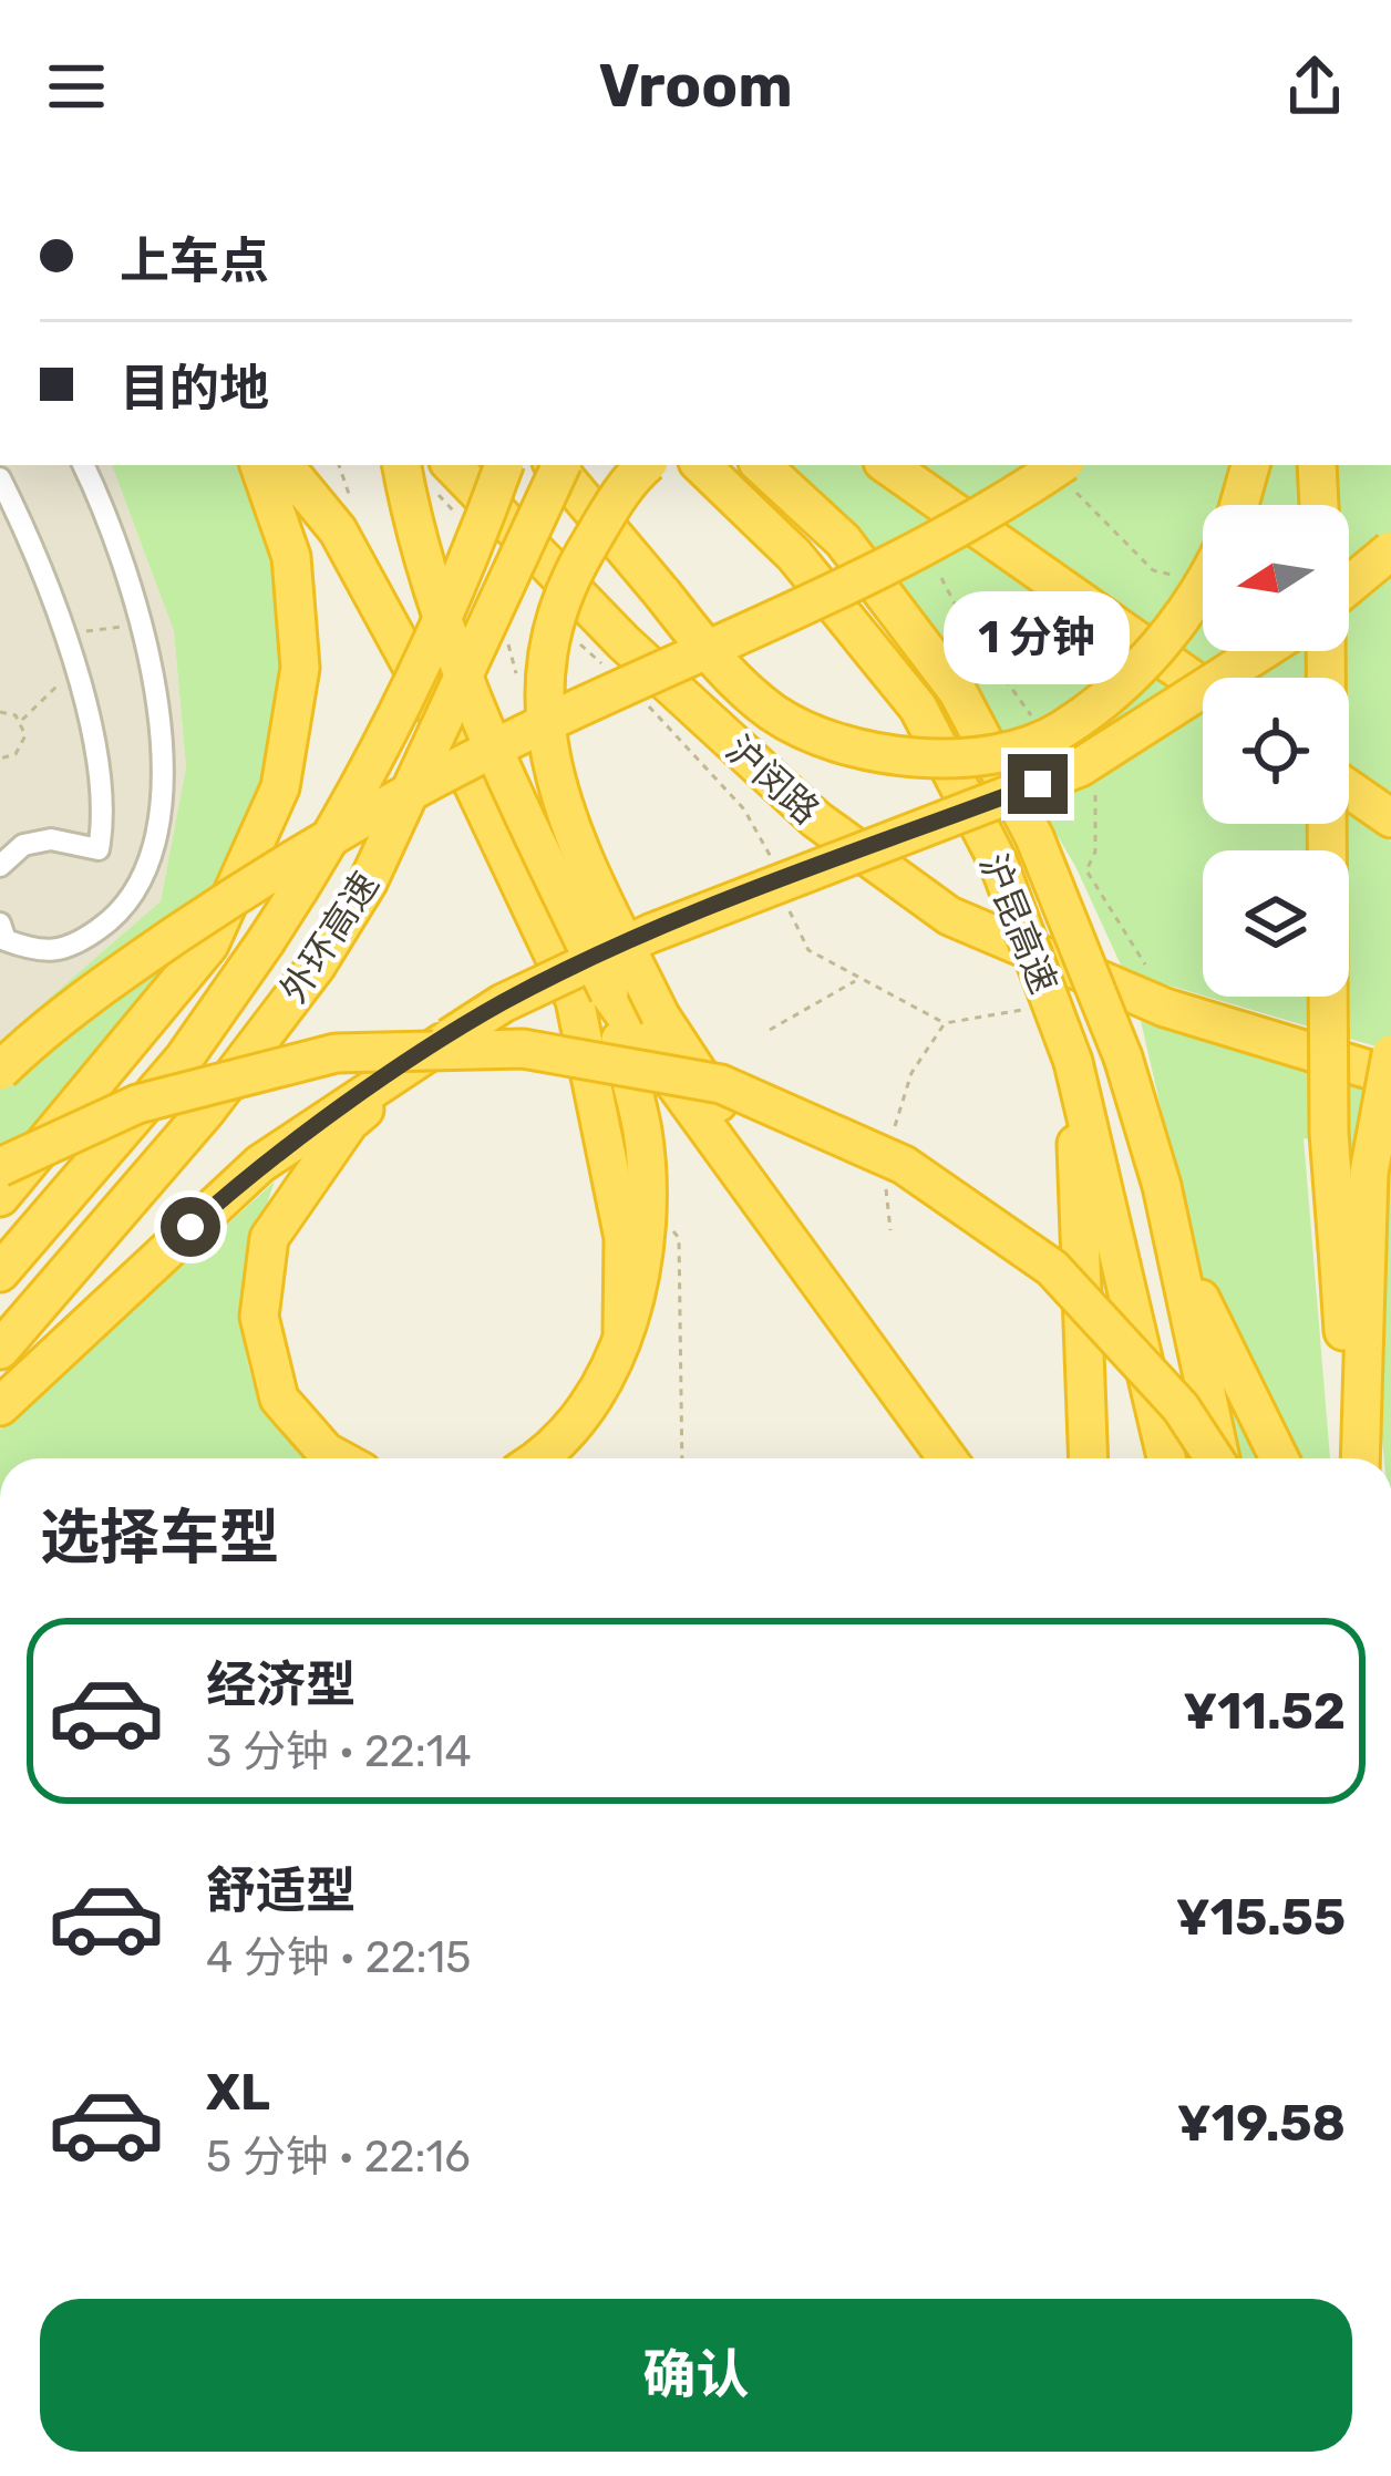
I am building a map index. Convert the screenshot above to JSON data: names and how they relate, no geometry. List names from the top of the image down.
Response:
{
  "streets": {
    "highway": ["沪闵路", "沪昆高速", "外环高速"]
  },
  "north": "left",
  "page": {
    "header": "Vroom",
    "banner": ["上车点", "目的地"],
    "bubble": "1 分钟",
    "heading": "选择车型",
    "list": [
      {
        "name": "经济型",
        "note": "3 分钟 · 22:14",
        "value": "¥11.52"
      },
      {
        "name": "舒适型",
        "note": "4 分钟 · 22:15",
        "value": "¥15.55"
      },
      {
        "name": "XL",
        "note": "5 分钟 · 22:16",
        "value": "¥19.58"
      }
    ],
    "buttons": "确认"
  }
}
